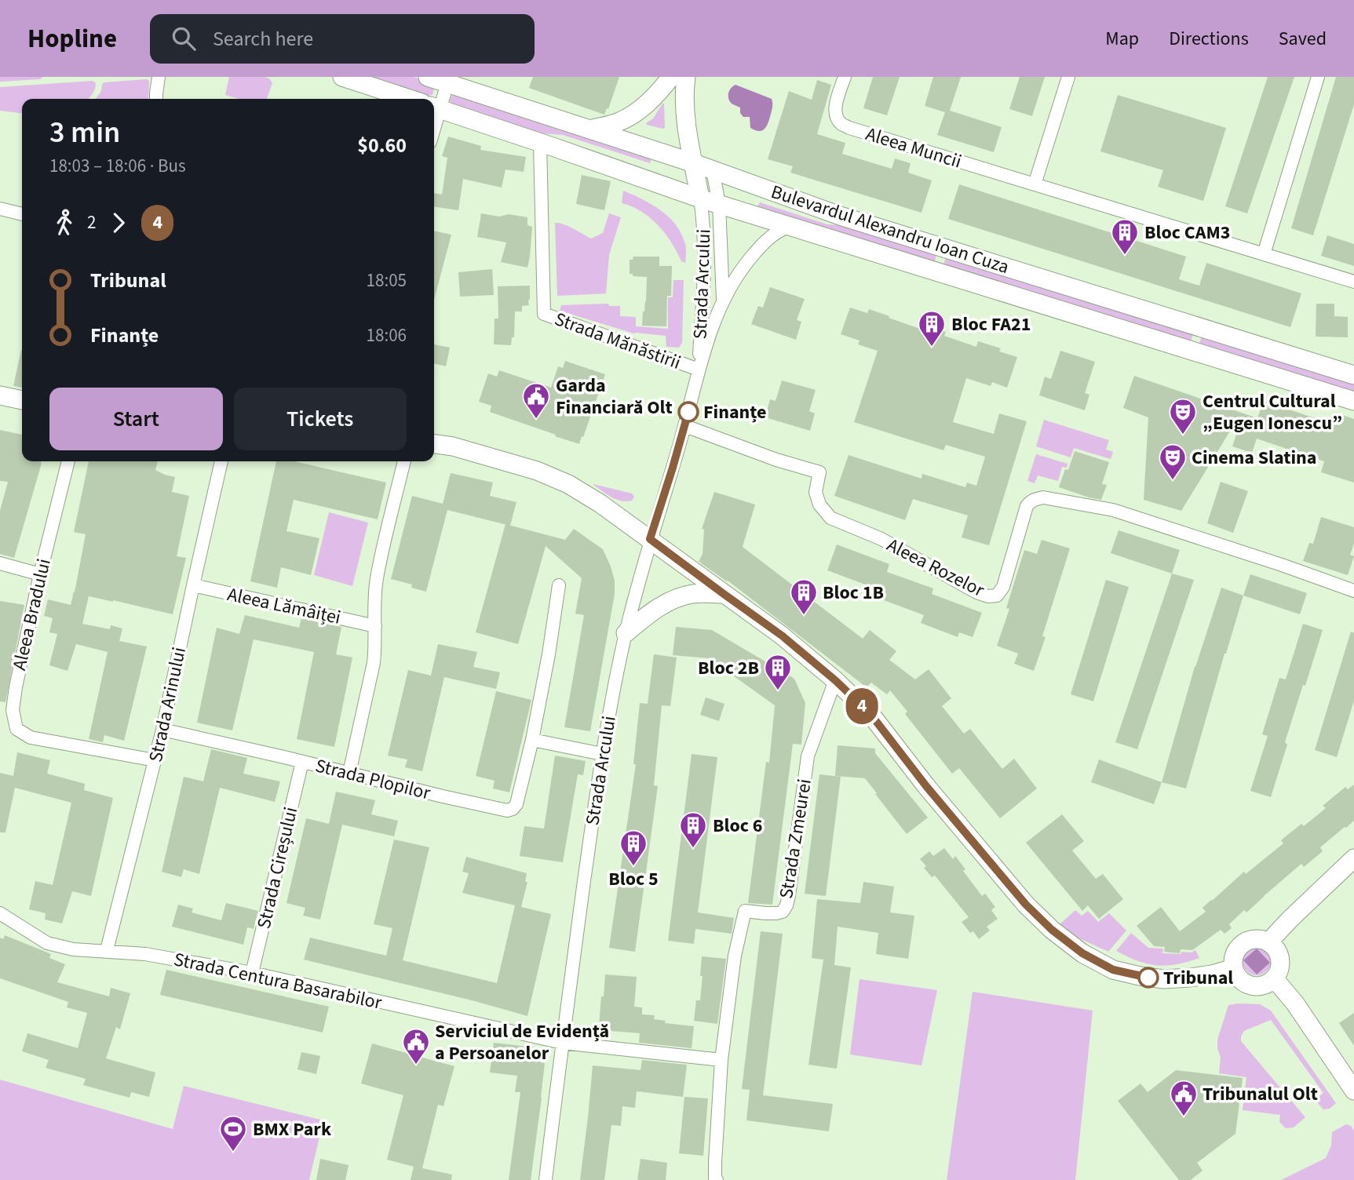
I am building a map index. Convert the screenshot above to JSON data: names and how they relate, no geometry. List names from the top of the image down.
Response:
{
  "streets": {
    "main road": ["Bulevardul Alexandru Ioan Cuza"],
    "street": [
      "Aleea Muncii",
      "Strada Arcului",
      "Strada Mănăstirii",
      "Aleea Rozelor",
      "Aleea Lămâiței",
      "Aleea Bradului",
      "Strada Arinului",
      "Strada Plopilor",
      "Strada Zmeurei",
      "Strada Cireșului",
      "Strada Centura Basarabilor"
    ]
  },
  "crossings": [
    ["Bulevardul Alexandru Ioan Cuza", "Strada Arcului"],
    ["Bulevardul Alexandru Ioan Cuza", "Strada Mănăstirii"],
    ["Strada Arcului", "Strada Mănăstirii"],
    ["Strada Arcului", "Aleea Rozelor"],
    ["Strada Arcului", "Strada Centura Basarabilor"],
    ["Aleea Lămâiței", "Strada Arinului"],
    ["Aleea Bradului", "Strada Arinului"],
    ["Strada Arinului", "Strada Plopilor"],
    ["Strada Arinului", "Strada Centura Basarabilor"],
    ["Strada Plopilor", "Strada Cireșului"],
    ["Strada Cireșului", "Strada Centura Basarabilor"]
  ],
  "places": {
    "building": [
      "Bloc CAM3",
      "Bloc FA21",
      "Bloc 1B",
      "Bloc 2B",
      "Bloc 6",
      "Bloc 5"
    ],
    "other": ["Finanțe", "Tribunal"],
    "public building": ["Garda Financiară Olt", "Serviciul de Evidență a Persoanelor", "Tribunalul Olt"],
    "theatre": ["Centrul Cultural „Eugen Ionescu”", "Cinema Slatina"],
    "sports": ["BMX Park"]
  },
  "lines": ["bus line 4"],
  "page": {
    "header": "Hopline",
    "search": "Search here",
    "nav": ["Map", "Directions", "Saved"],
    "on_map": "4",
    "heading": ["3 min", "18:03 – 18:06 · Bus", "$0.60"],
    "legs": ["2", "4"],
    "list": [
      {
        "name": "Tribunal",
        "value": "18:05"
      },
      {
        "name": "Finanțe",
        "value": "18:06"
      }
    ],
    "buttons": ["Start", "Tickets"]
  }
}
